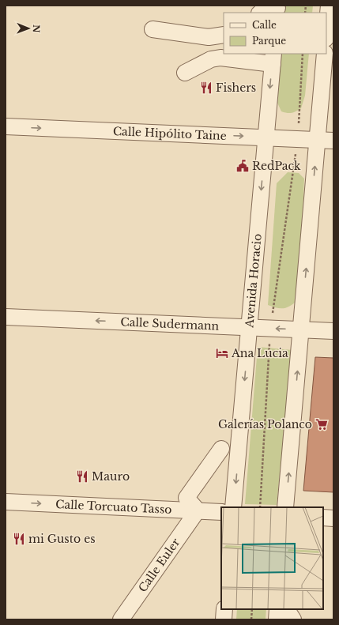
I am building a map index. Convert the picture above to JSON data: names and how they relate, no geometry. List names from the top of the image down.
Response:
{
  "streets": {
    "street": [
      "Calle Hipólito Taine",
      "Avenida Horacio",
      "Calle Sudermann",
      "Calle Torcuato Tasso",
      "Calle Euler"
    ]
  },
  "crossings": [
    ["Calle Hipólito Taine", "Avenida Horacio"],
    ["Avenida Horacio", "Calle Sudermann"],
    ["Calle Torcuato Tasso", "Calle Euler"]
  ],
  "one_way": ["Calle Sudermann", "Calle Torcuato Tasso"],
  "places": {
    "restaurant": ["Fishers", "Mauro", "mi Gusto es"],
    "public building": ["RedPack"],
    "hotel": ["Ana Lucia"],
    "supermarket": ["Galerías Polanco"]
  },
  "legend": ["Calle", "Parque"],
  "north": "right"
}
